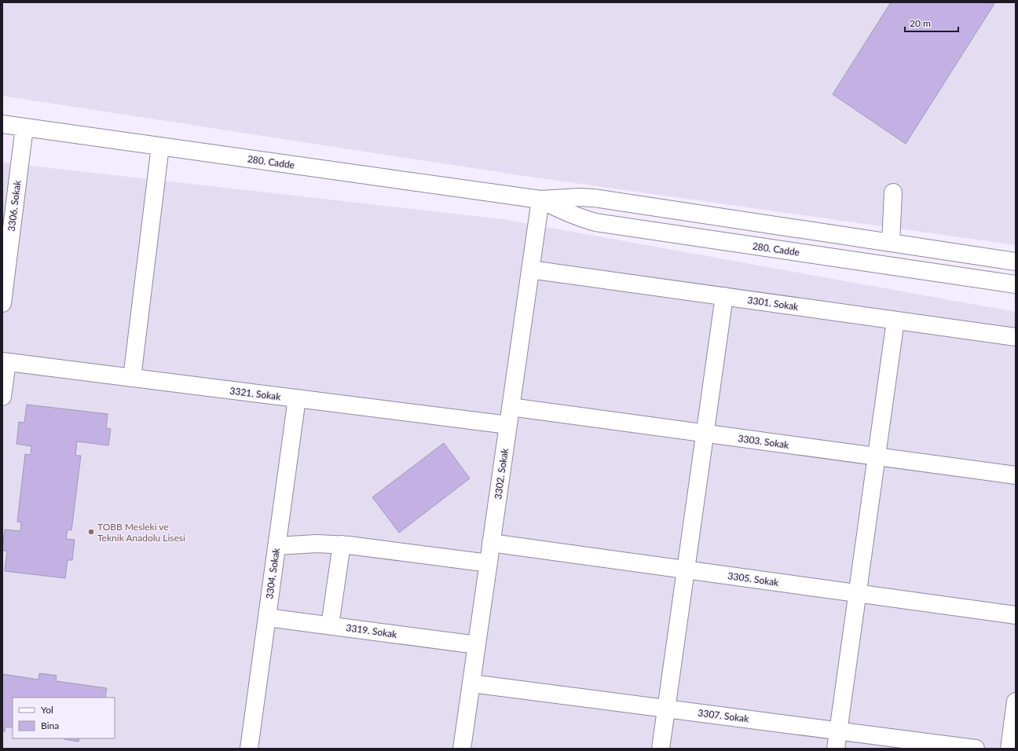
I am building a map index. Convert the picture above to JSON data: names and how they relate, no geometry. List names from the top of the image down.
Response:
{
  "streets": {
    "street": [
      "280. Cadde",
      "3306. Sokak",
      "3301. Sokak",
      "3321. Sokak",
      "3303. Sokak",
      "3302. Sokak",
      "3304. Sokak",
      "3305. Sokak",
      "3319. Sokak",
      "3307. Sokak"
    ]
  },
  "crossings": [
    ["280. Cadde", "3306. Sokak"],
    ["280. Cadde", "3302. Sokak"],
    ["3301. Sokak", "3302. Sokak"],
    ["3321. Sokak", "3302. Sokak"],
    ["3321. Sokak", "3304. Sokak"],
    ["3303. Sokak", "3302. Sokak"],
    ["3302. Sokak", "3305. Sokak"],
    ["3302. Sokak", "3319. Sokak"],
    ["3302. Sokak", "3307. Sokak"],
    ["3304. Sokak", "3319. Sokak"]
  ],
  "places": ["TOBB Mesleki ve Teknik Anadolu Lisesi"],
  "legend": ["Yol", "Bina"],
  "scale_bar": "20 m"
}
